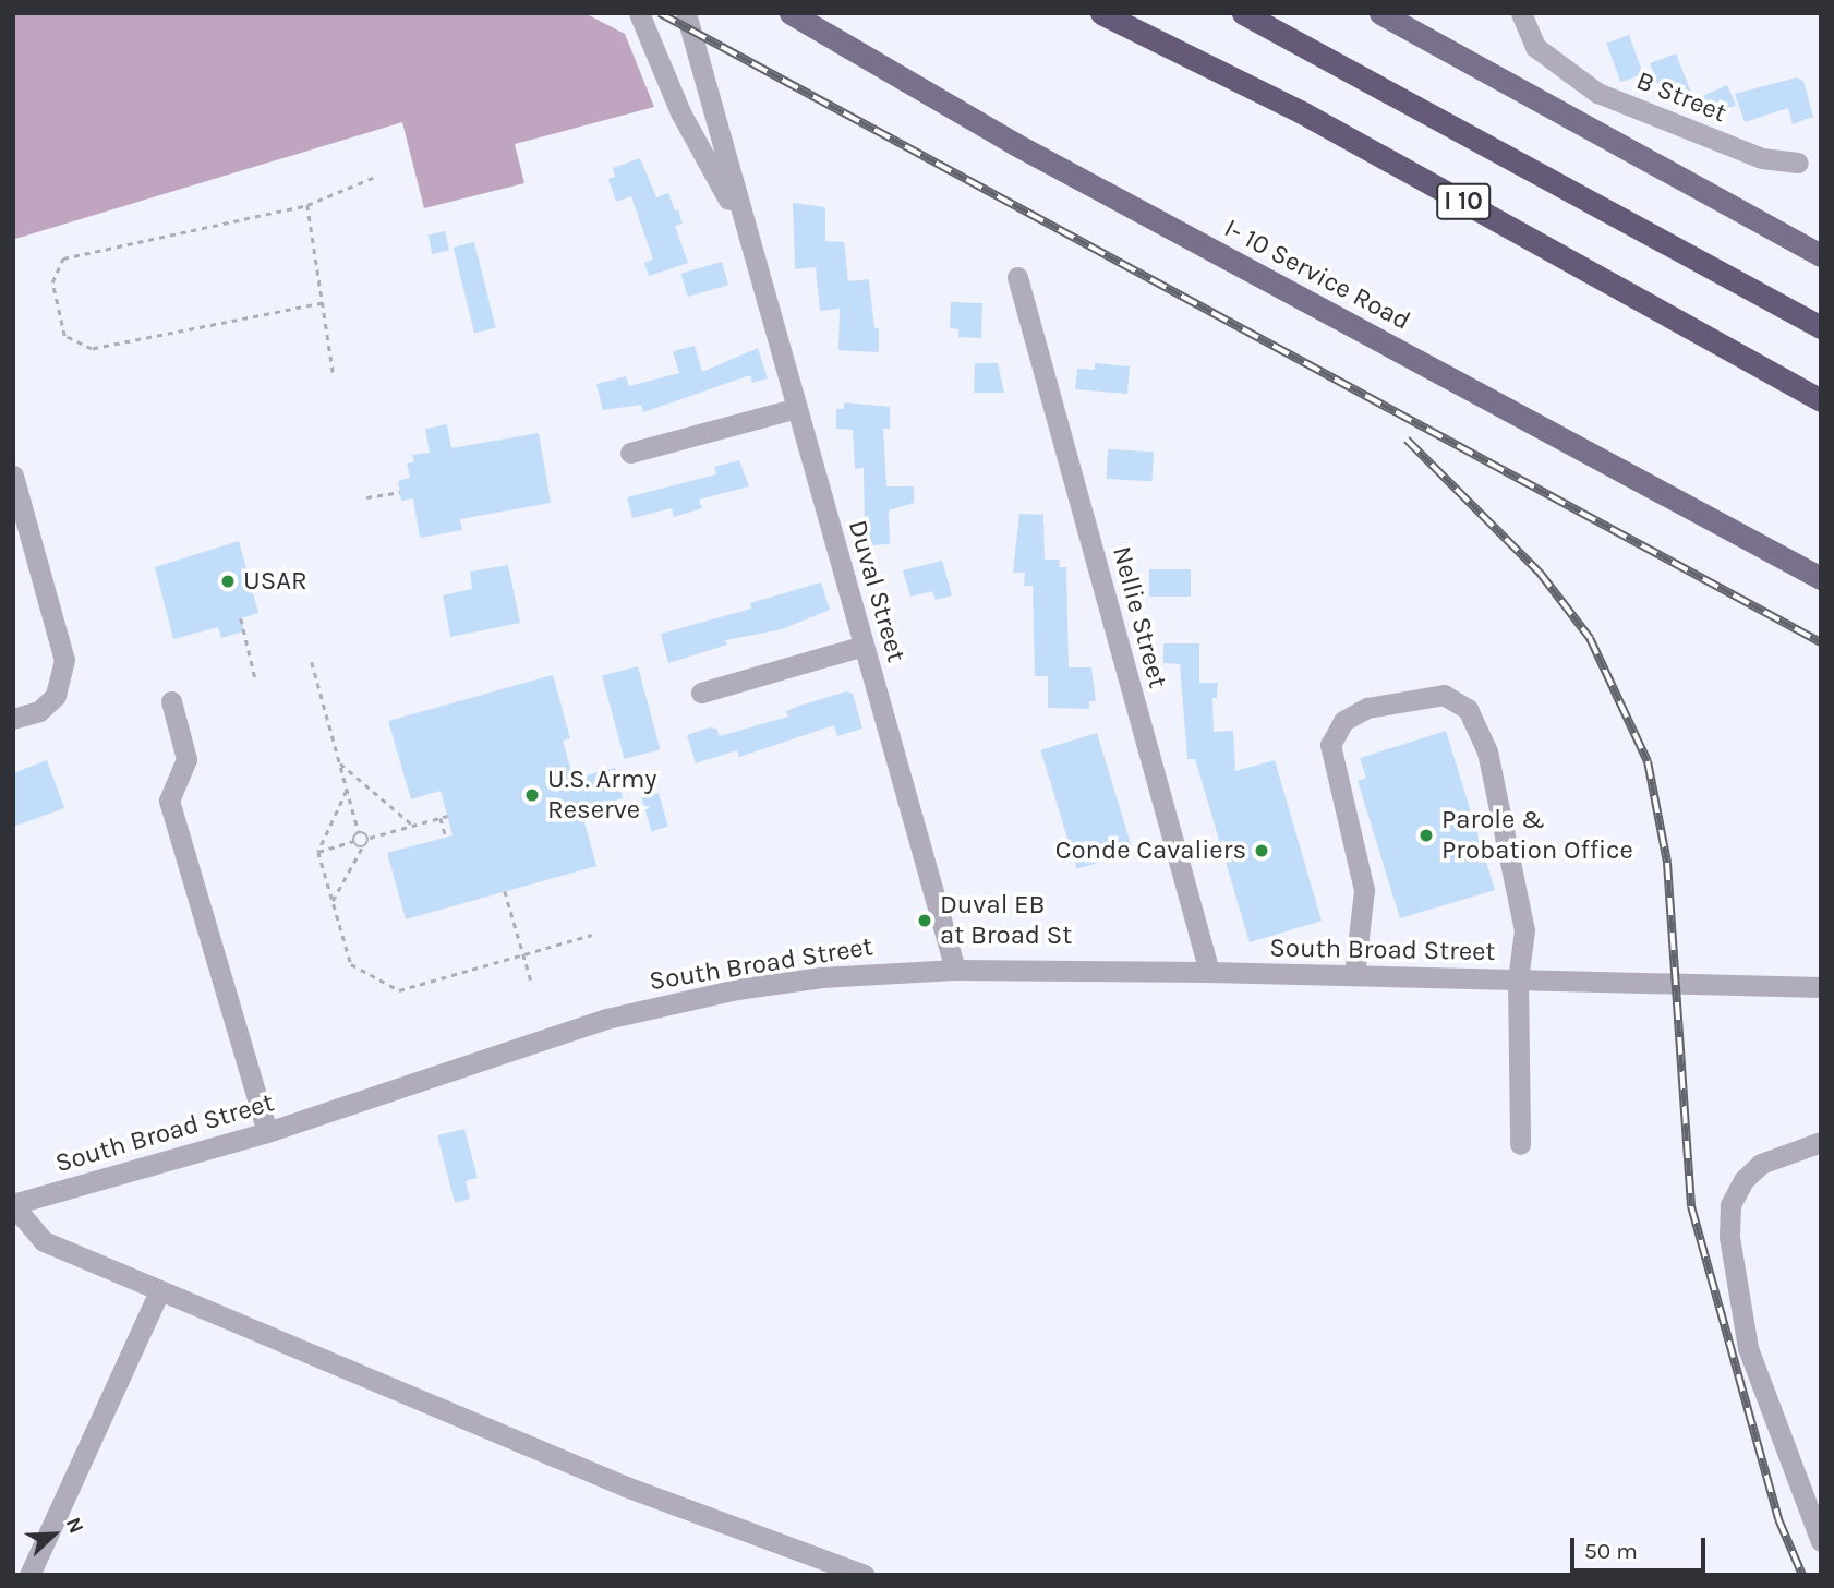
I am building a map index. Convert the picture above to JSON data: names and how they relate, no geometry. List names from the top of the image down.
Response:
{
  "streets": {
    "highway": ["I 10"],
    "main road": ["I- 10 Service Road"],
    "street": [
      "B Street",
      "Duval Street",
      "Nellie Street",
      "South Broad Street"
    ]
  },
  "crossings": [
    ["Duval Street", "South Broad Street"],
    ["Nellie Street", "South Broad Street"]
  ],
  "places": [
    "USAR",
    "U.S. Army Reserve",
    "Parole & Probation Office",
    "Conde Cavaliers",
    "Duval EB at Broad St"
  ],
  "scale_bar": "50 m",
  "north": "top right"
}
